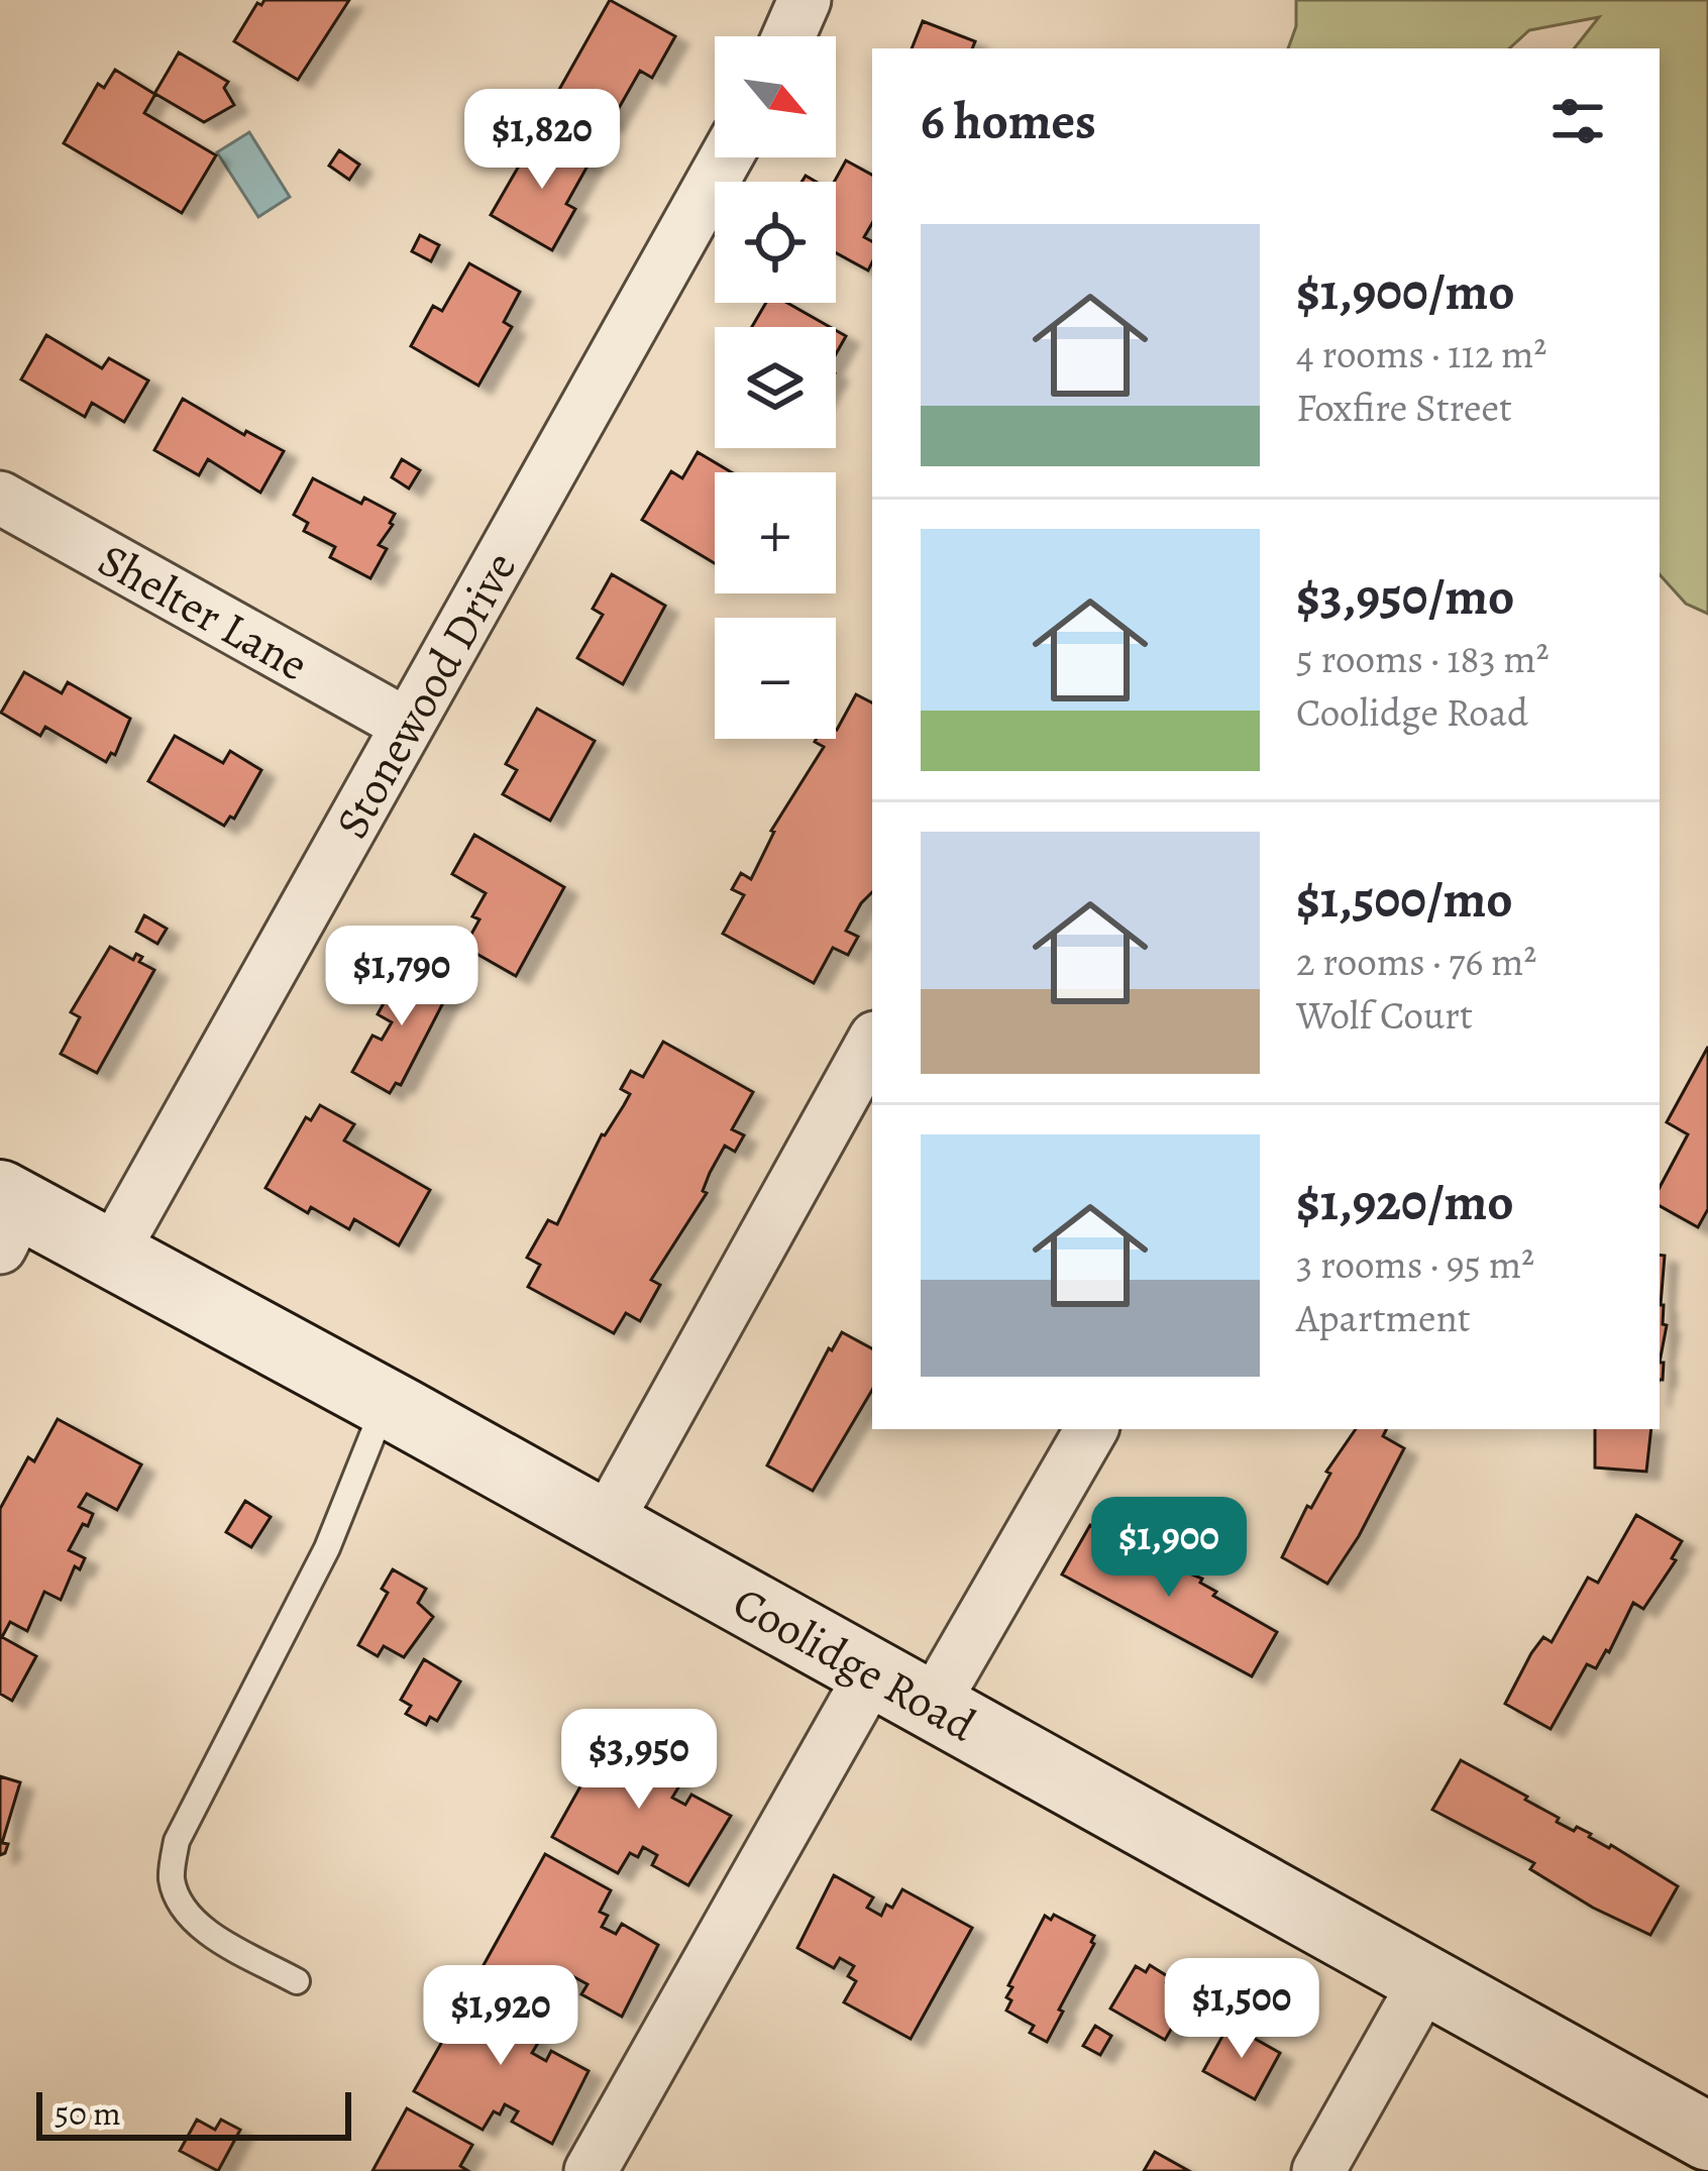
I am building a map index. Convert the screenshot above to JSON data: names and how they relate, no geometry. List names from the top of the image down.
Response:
{
  "streets": {
    "street": ["Shelter Lane", "Stonewood Drive", "Coolidge Road"]
  },
  "crossings": [
    ["Shelter Lane", "Stonewood Drive"],
    ["Stonewood Drive", "Coolidge Road"]
  ],
  "scale_bar": "50 m",
  "north": "bottom right",
  "page": {
    "map_buttons": ["+", "−"],
    "heading": "6 homes",
    "price": [
      "$1,820",
      "$1,790",
      "$1,900",
      "$3,950",
      "$1,500",
      "$1,920"
    ],
    "list": [
      {
        "name": "$1,900/mo",
        "note": "4 rooms · 112 m² · Foxfire Street"
      },
      {
        "name": "$3,950/mo",
        "note": "5 rooms · 183 m² · Coolidge Road"
      },
      {
        "name": "$1,500/mo",
        "note": "2 rooms · 76 m² · Wolf Court"
      },
      {
        "name": "$1,920/mo",
        "note": "3 rooms · 95 m² · Apartment"
      }
    ],
    "scale": "50 m"
  }
}
